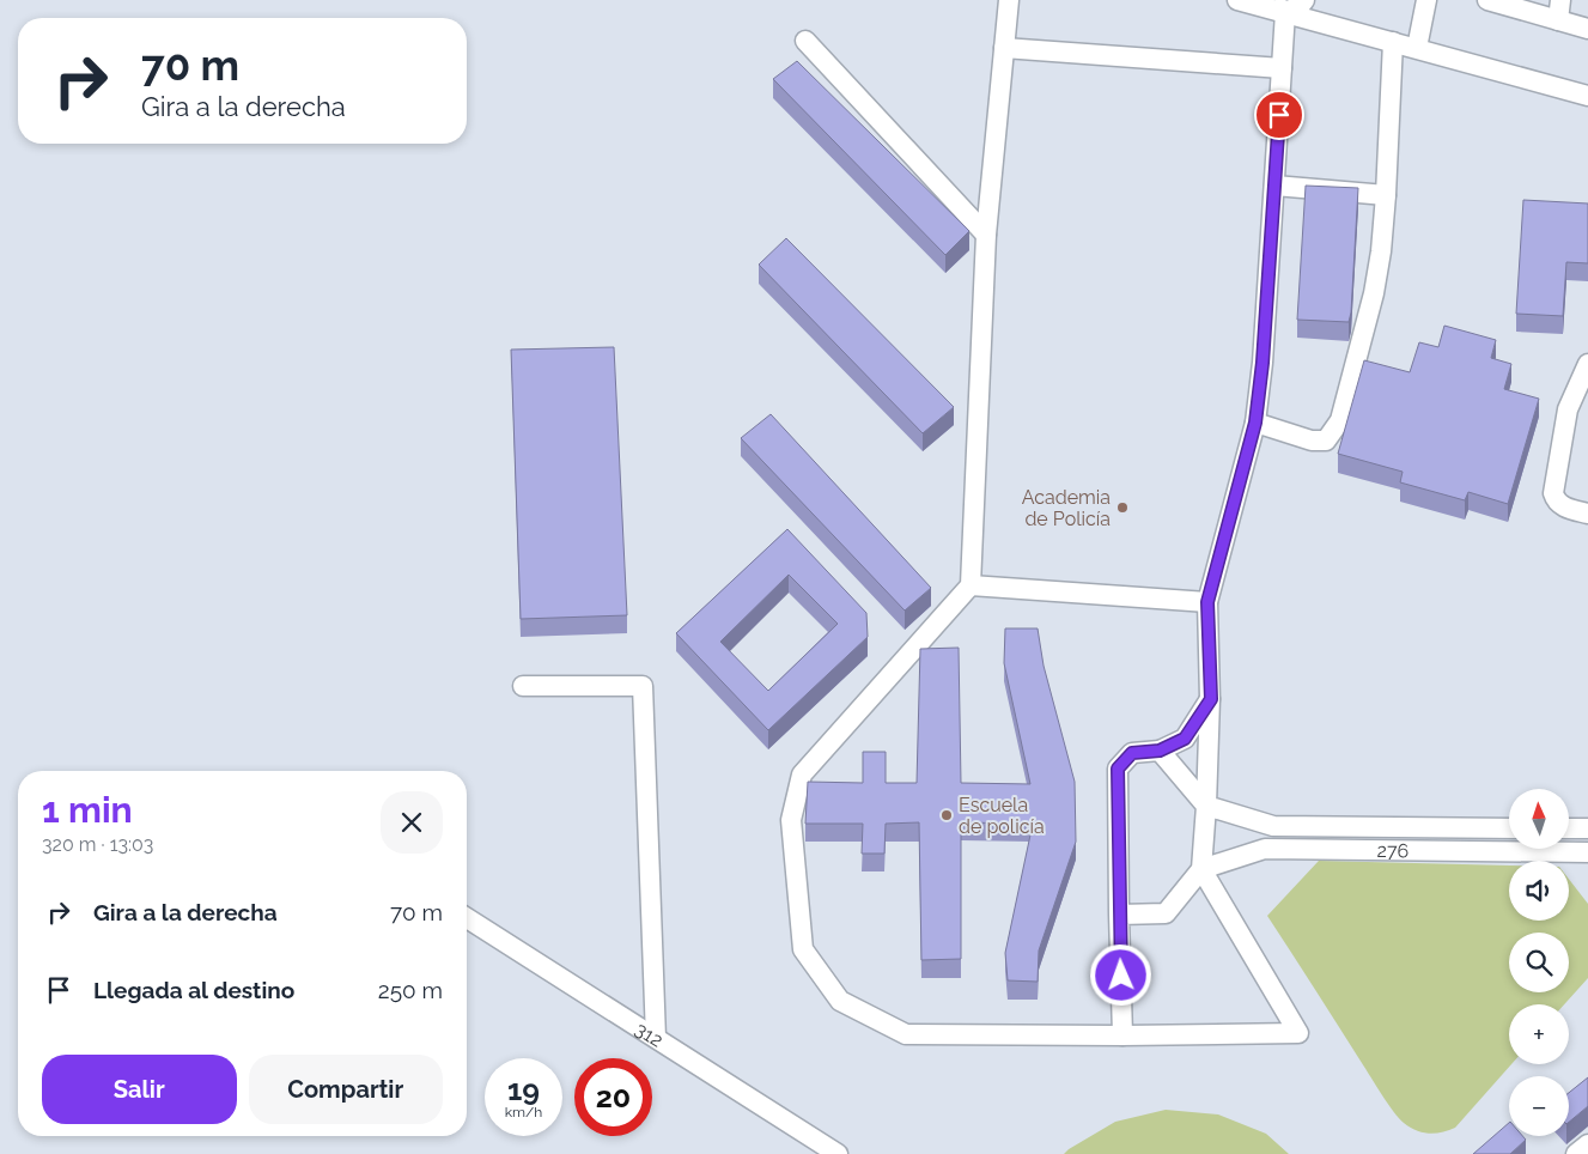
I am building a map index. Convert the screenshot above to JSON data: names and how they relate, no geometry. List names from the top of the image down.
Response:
{
  "streets": {
    "street": ["276", "312"]
  },
  "places": ["Academia de Policía", "Escuela de policía"],
  "north": "top",
  "page": {
    "turn": ["70 m", "Gira a la derecha"],
    "heading": ["1 min", "320 m · 13:03"],
    "map_buttons": ["+", "−"],
    "list": [
      {
        "name": "Gira a la derecha",
        "value": "70 m"
      },
      {
        "name": "Llegada al destino",
        "value": "250 m"
      }
    ],
    "buttons": ["Salir", "Compartir"],
    "speed": "19 km/h",
    "limit": "20"
  }
}
